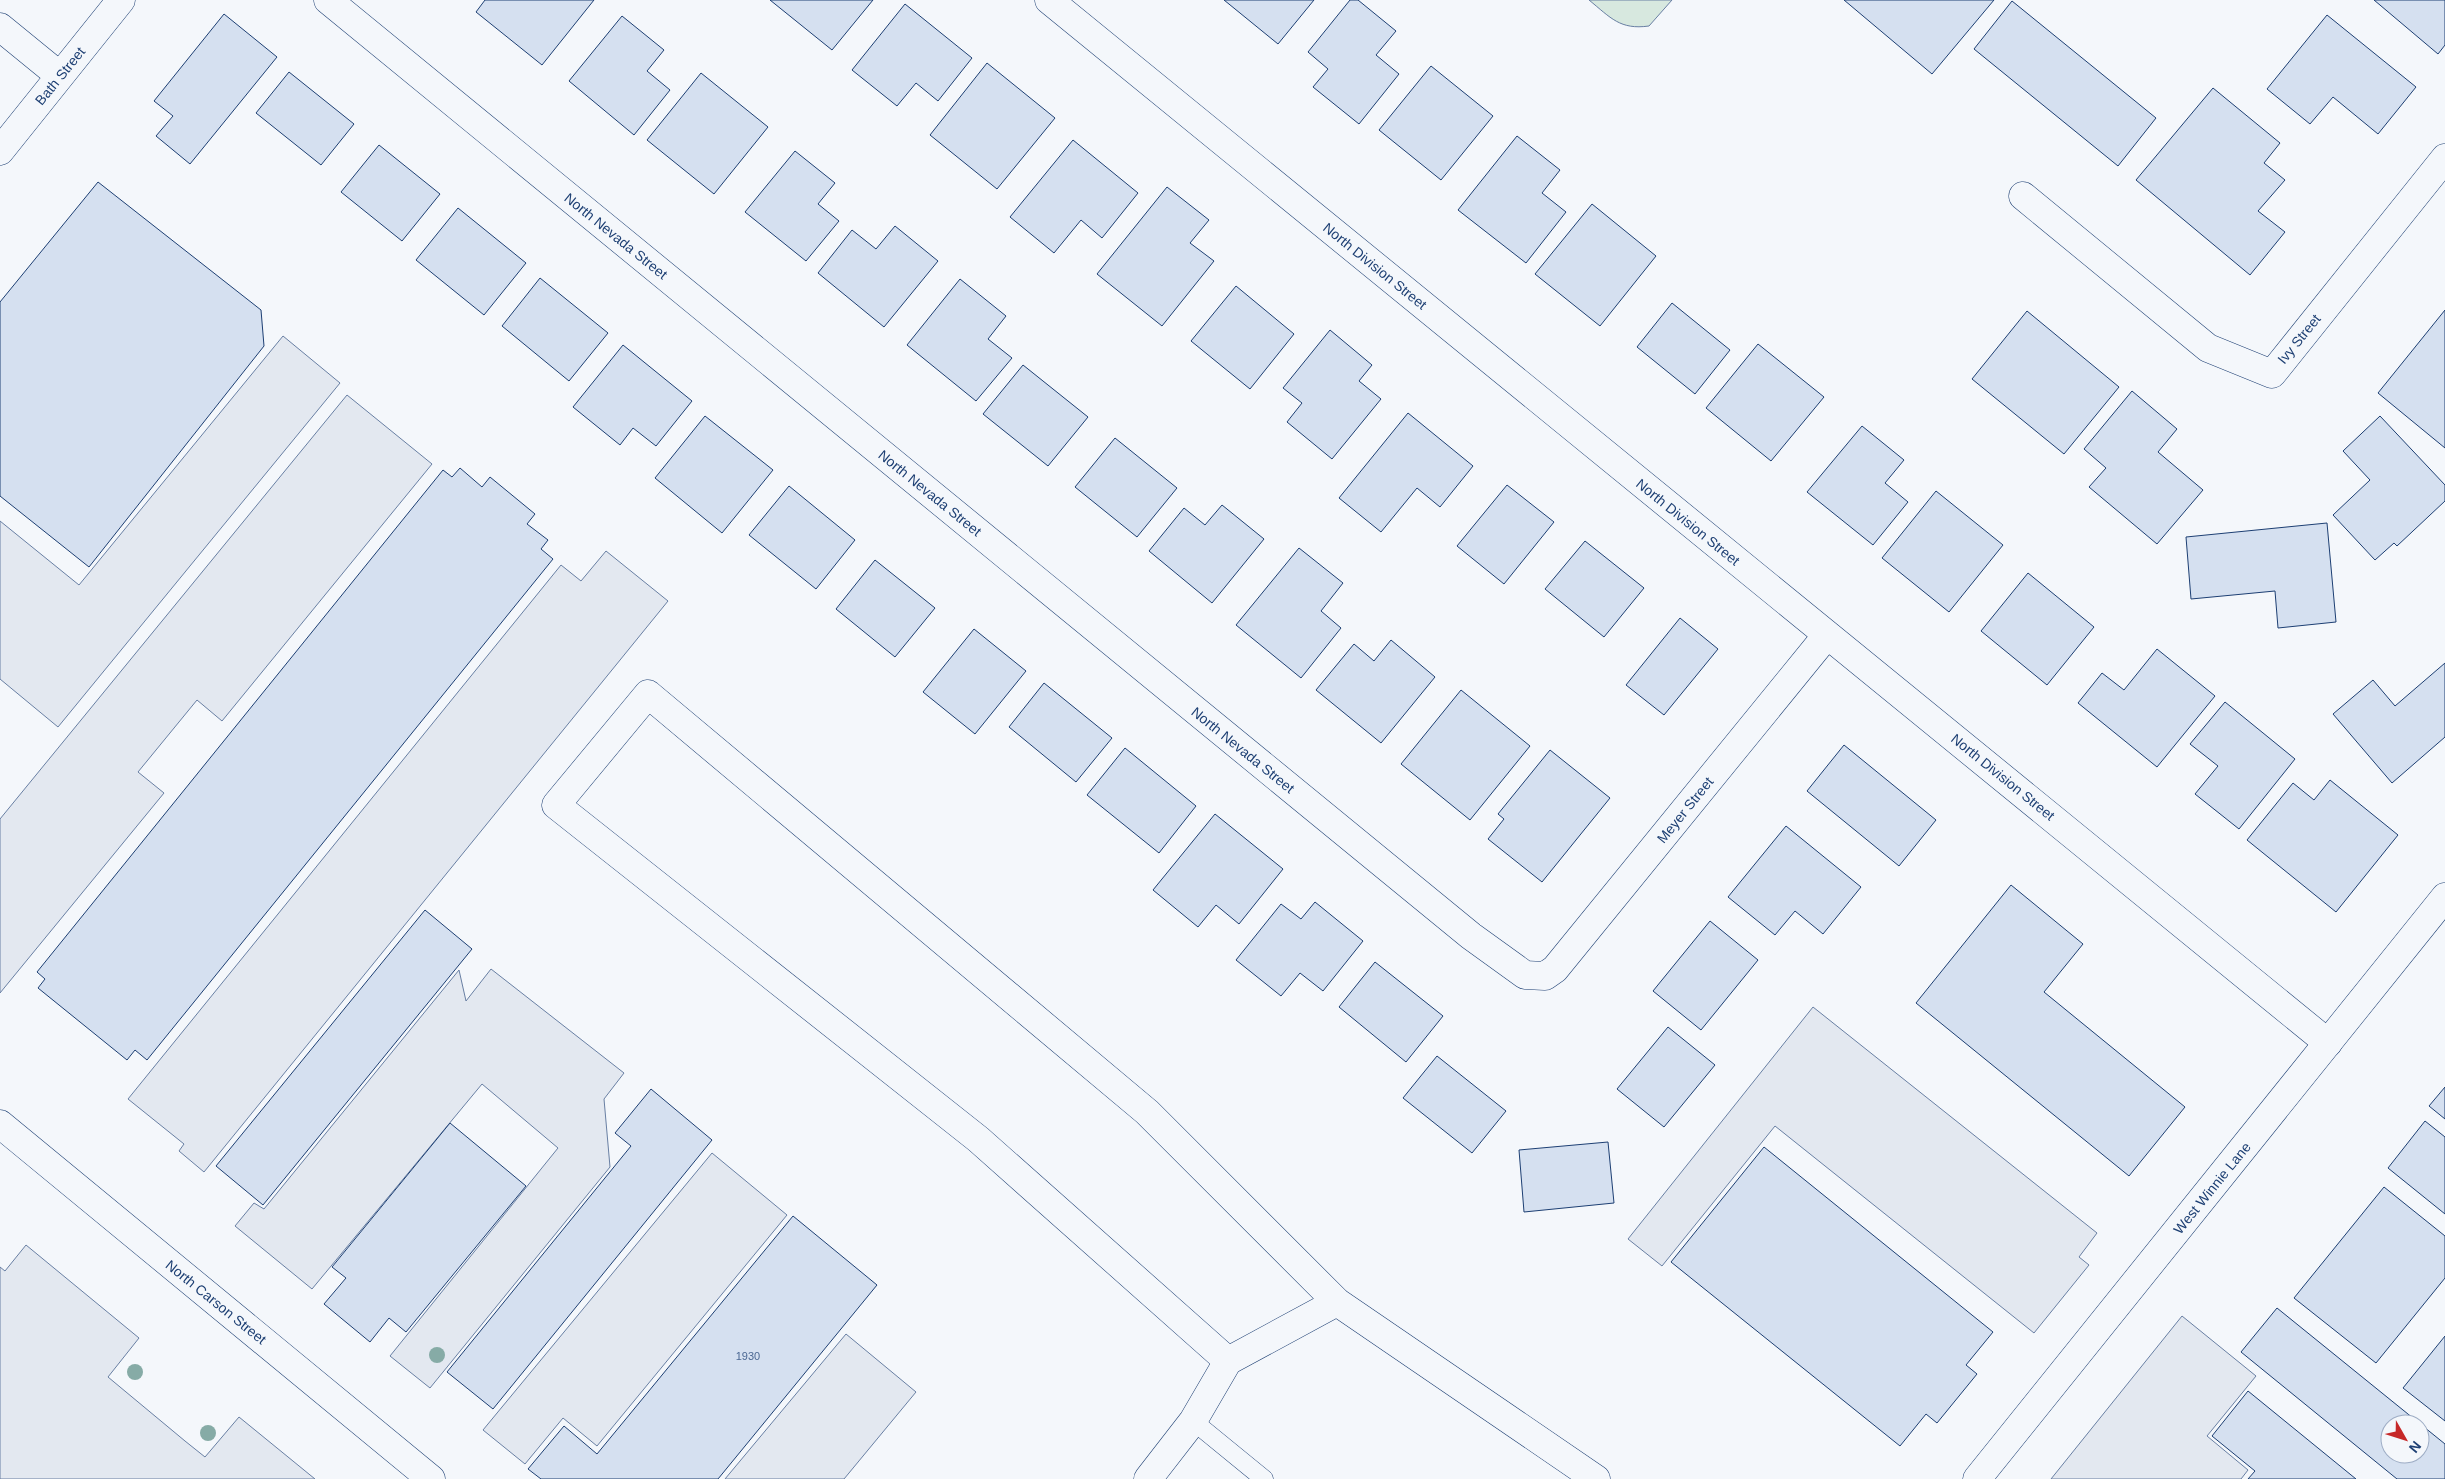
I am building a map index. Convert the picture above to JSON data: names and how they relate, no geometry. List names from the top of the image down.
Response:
{
  "streets": {
    "street": [
      "Bath Street",
      "North Nevada Street",
      "North Division Street",
      "Ivy Street",
      "Meyer Street",
      "West Winnie Lane",
      "North Carson Street"
    ]
  },
  "crossings": [
    ["North Nevada Street", "Meyer Street"],
    ["North Division Street", "Meyer Street"],
    ["North Division Street", "West Winnie Lane"]
  ],
  "house_numbers": ["1930"],
  "north": "bottom right"
}
